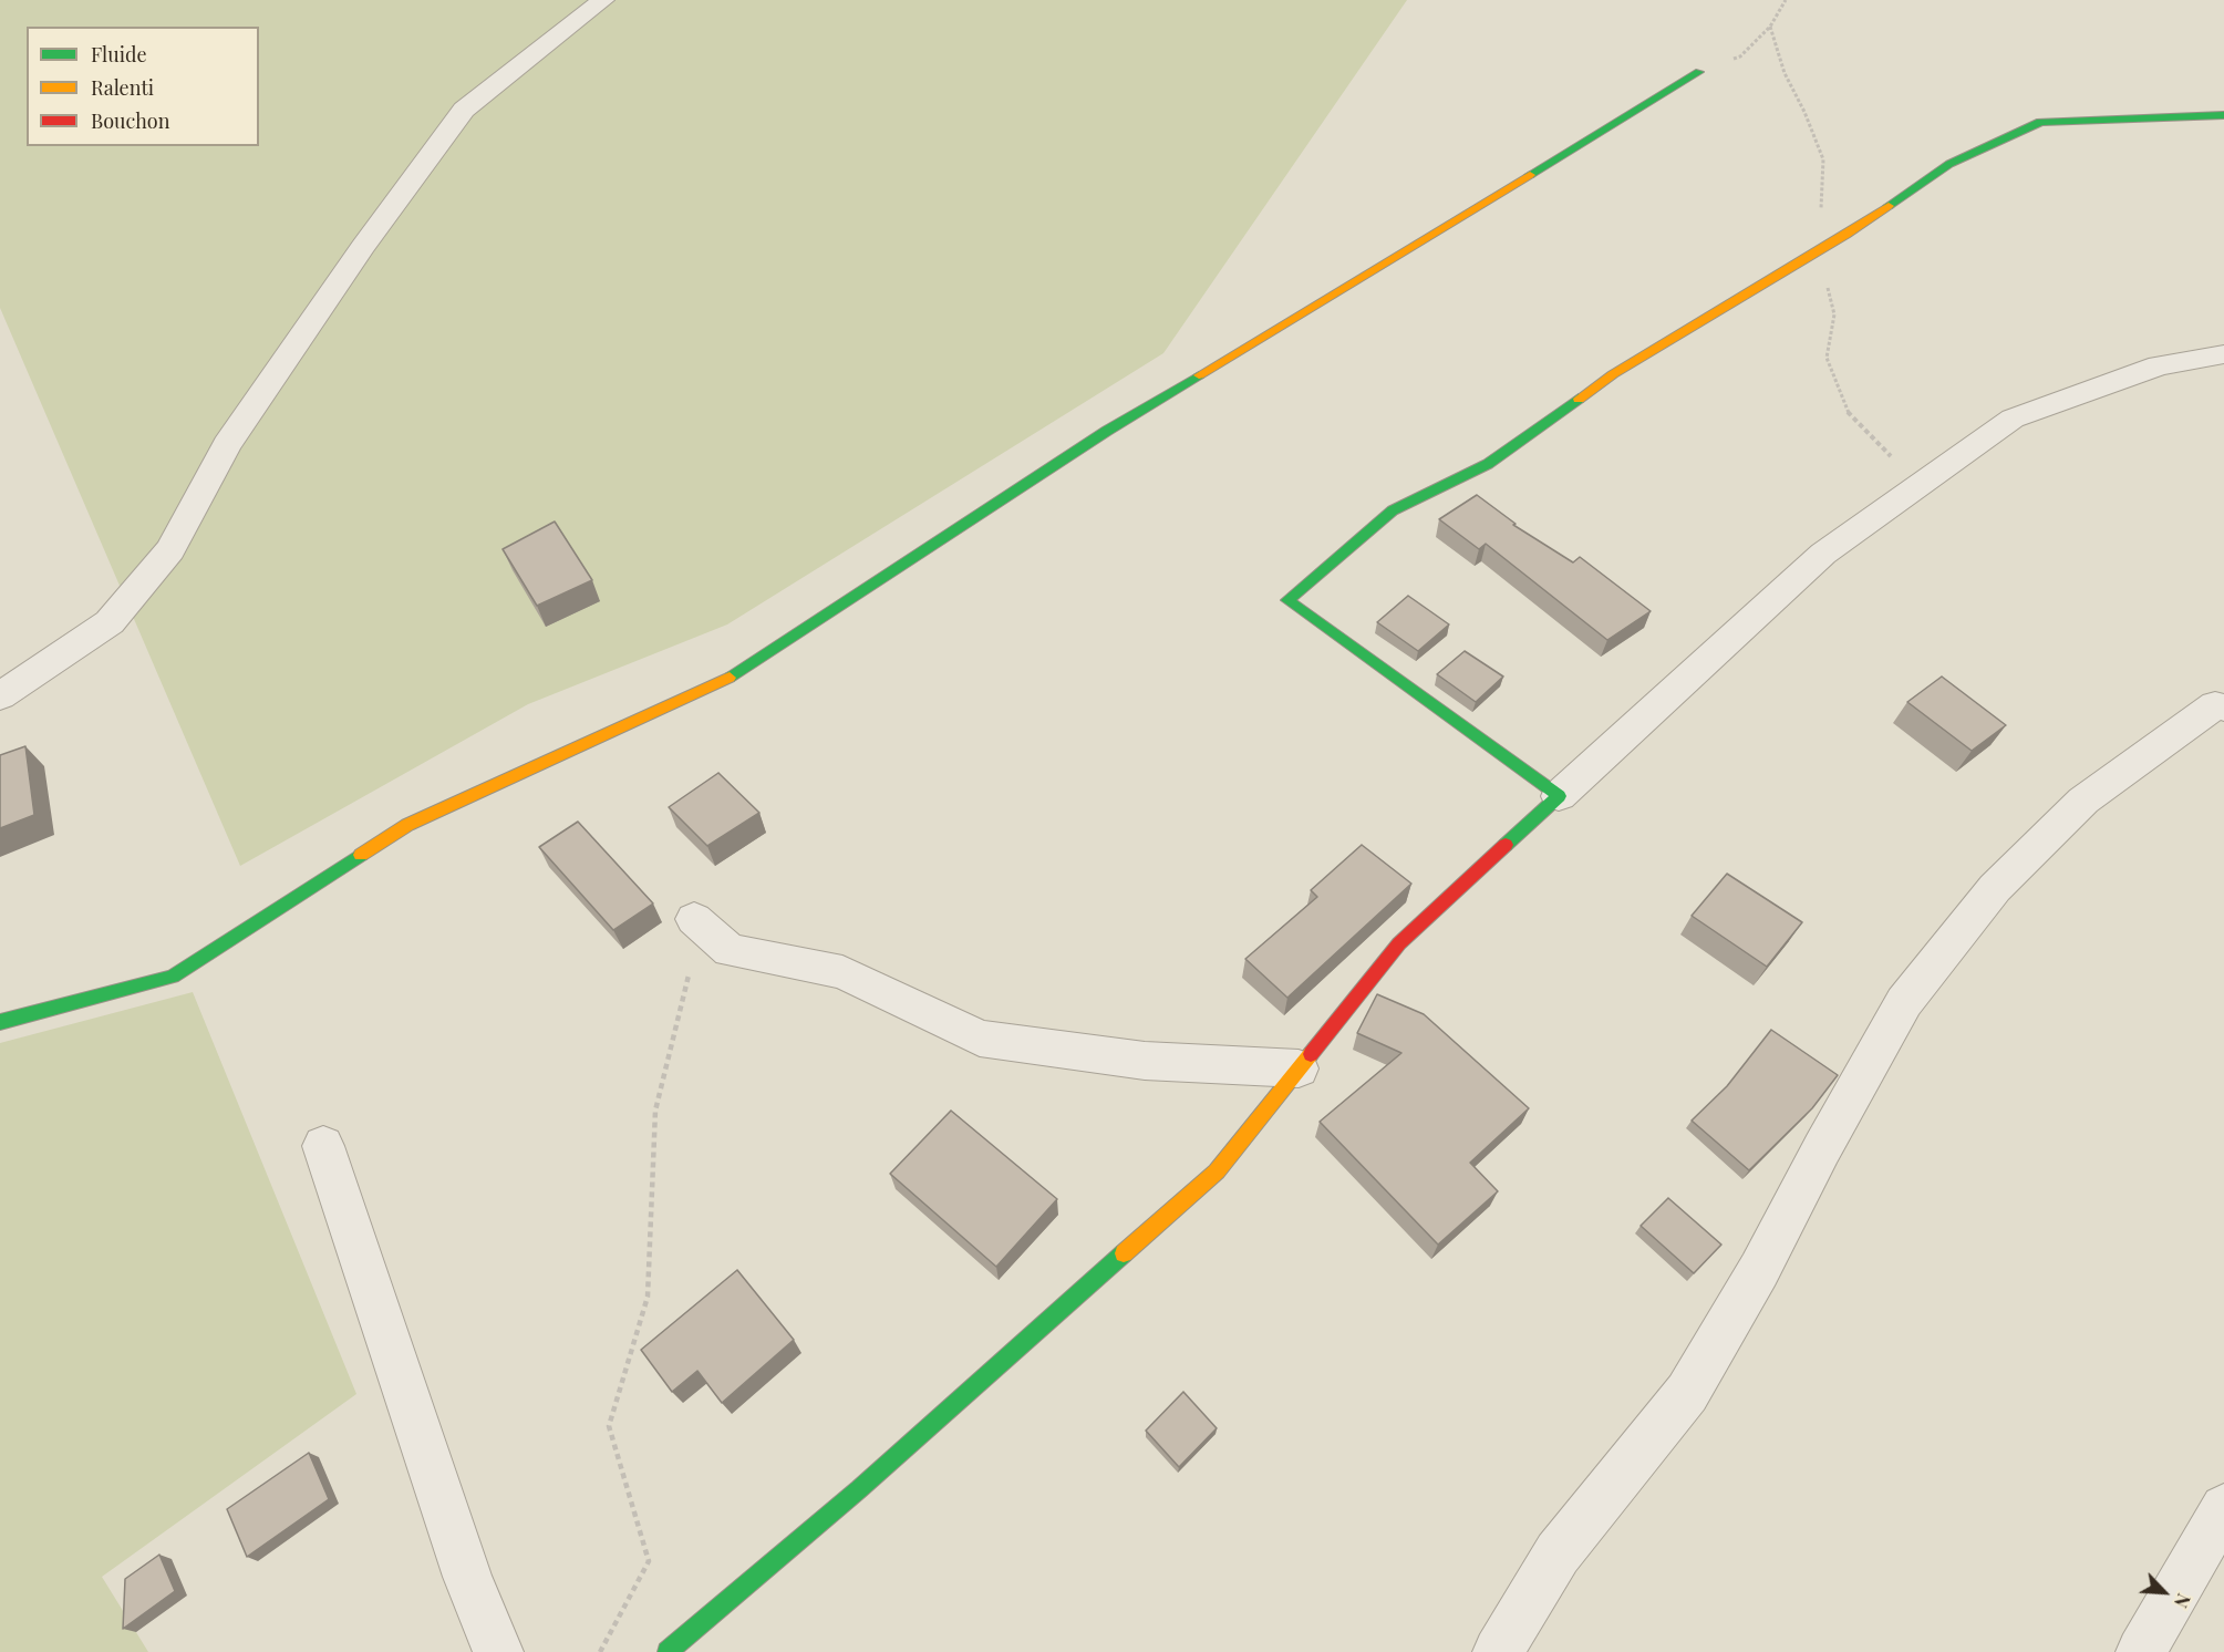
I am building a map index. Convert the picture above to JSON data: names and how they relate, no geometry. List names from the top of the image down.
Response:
{
  "legend": ["Fluide", "Ralenti", "Bouchon"],
  "north": "bottom right"
}
